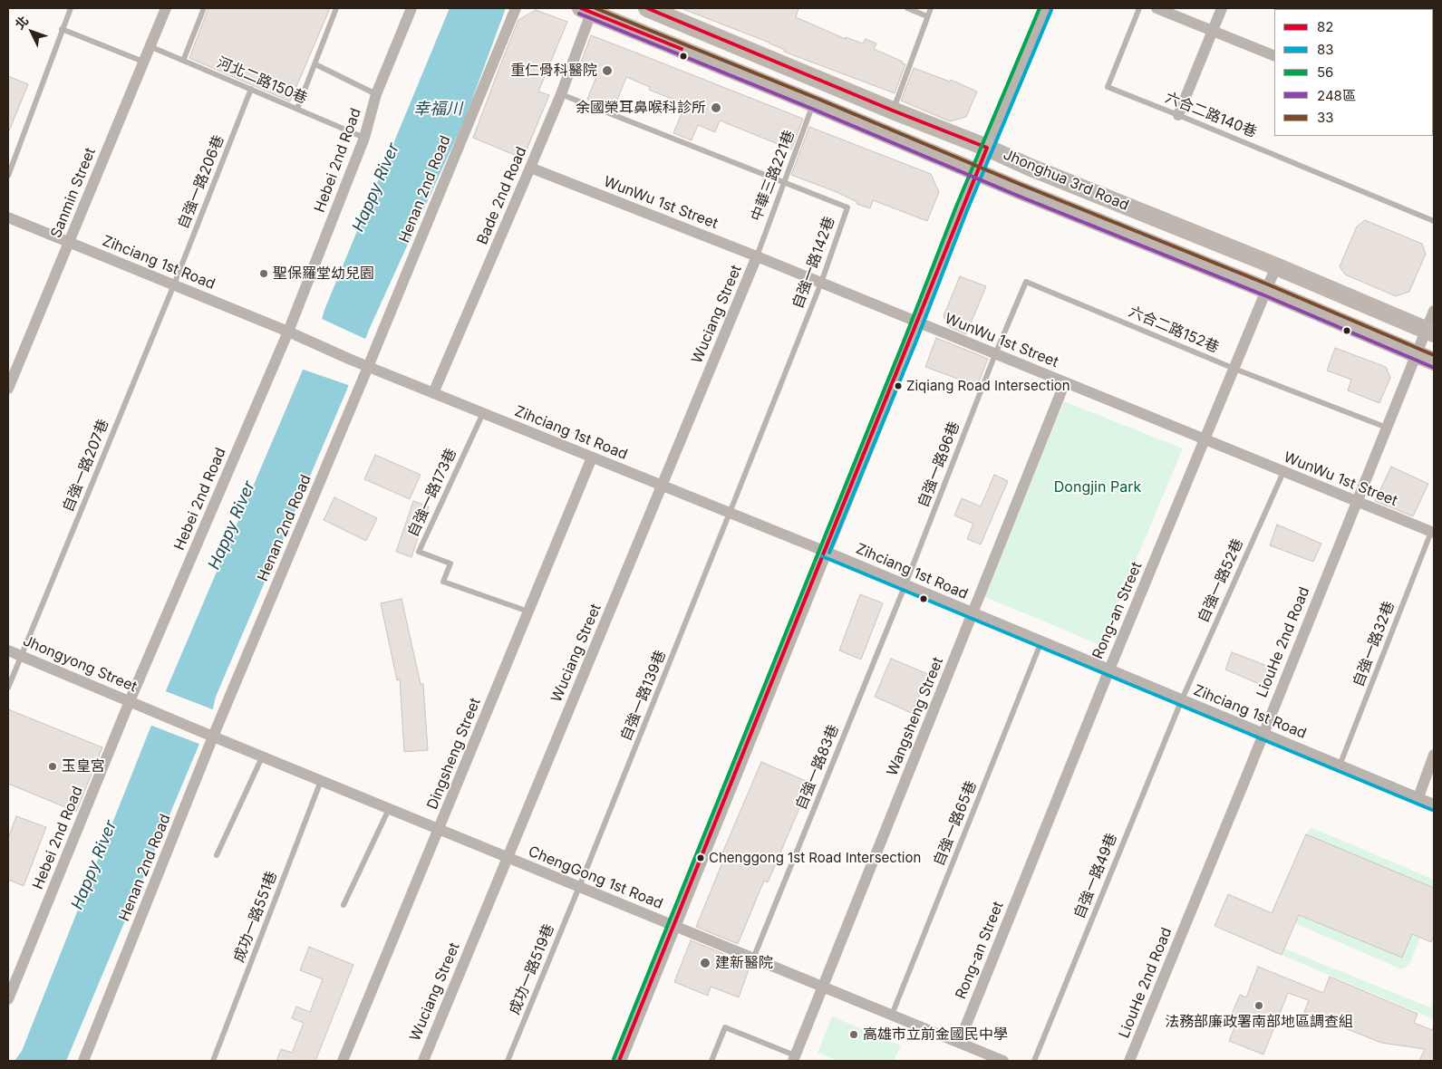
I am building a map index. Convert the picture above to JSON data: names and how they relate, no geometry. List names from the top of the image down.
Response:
{
  "streets": {
    "main road": ["Jhonghua 3rd Road"],
    "street": [
      "Hebei 2nd Road",
      "Henan 2nd Road",
      "Sanmin Street",
      "Bade 2nd Road",
      "WunWu 1st Street",
      "Zihciang 1st Road",
      "Wuciang Street",
      "Rong-an Street",
      "LiouHe 2nd Road",
      "Jhongyong Street",
      "Wangsheng Street",
      "Dingsheng Street",
      "ChengGong 1st Road"
    ],
    "lane": [
      "河北二路150巷",
      "六合二路140巷",
      "中華三路221巷",
      "自強一路206巷",
      "自強一路142巷",
      "六合二路152巷",
      "自強一路96巷",
      "自強一路207巷",
      "自強一路173巷",
      "自強一路52巷",
      "自強一路32巷",
      "自強一路139巷",
      "自強一路83巷",
      "自強一路65巷",
      "自強一路49巷",
      "成功一路551巷",
      "成功一路519巷"
    ]
  },
  "crossings": [
    ["河北二路150巷", "Hebei 2nd Road"],
    ["河北二路150巷", "自強一路206巷"],
    ["河北二路150巷", "Sanmin Street"],
    ["Hebei 2nd Road", "Zihciang 1st Road"],
    ["Hebei 2nd Road", "Jhongyong Street"],
    ["中華三路221巷", "Jhonghua 3rd Road"],
    ["中華三路221巷", "WunWu 1st Street"],
    ["中華三路221巷", "自強一路142巷"],
    ["中華三路221巷", "Wuciang Street"],
    ["Jhonghua 3rd Road", "Bade 2nd Road"],
    ["Jhonghua 3rd Road", "Rong-an Street"],
    ["Jhonghua 3rd Road", "LiouHe 2nd Road"],
    ["自強一路206巷", "Zihciang 1st Road"],
    ["自強一路206巷", "自強一路207巷"],
    ["Henan 2nd Road", "Zihciang 1st Road"],
    ["Henan 2nd Road", "Jhongyong Street"],
    ["Henan 2nd Road", "ChengGong 1st Road"],
    ["Sanmin Street", "Zihciang 1st Road"],
    ["Bade 2nd Road", "WunWu 1st Street"],
    ["Bade 2nd Road", "Zihciang 1st Road"],
    ["Bade 2nd Road", "自強一路142巷"],
    ["WunWu 1st Street", "自強一路142巷"],
    ["WunWu 1st Street", "Wuciang Street"],
    ["WunWu 1st Street", "六合二路152巷"],
    ["WunWu 1st Street", "自強一路96巷"],
    ["WunWu 1st Street", "自強一路52巷"],
    ["WunWu 1st Street", "Rong-an Street"],
    ["WunWu 1st Street", "LiouHe 2nd Road"],
    ["WunWu 1st Street", "自強一路32巷"],
    ["WunWu 1st Street", "Wangsheng Street"],
    ["Zihciang 1st Road", "自強一路142巷"],
    ["Zihciang 1st Road", "Wuciang Street"],
    ["Zihciang 1st Road", "自強一路96巷"],
    ["Zihciang 1st Road", "自強一路207巷"],
    ["Zihciang 1st Road", "自強一路173巷"],
    ["Zihciang 1st Road", "自強一路52巷"],
    ["Zihciang 1st Road", "Rong-an Street"],
    ["Zihciang 1st Road", "LiouHe 2nd Road"],
    ["Zihciang 1st Road", "自強一路32巷"],
    ["Zihciang 1st Road", "自強一路139巷"],
    ["Zihciang 1st Road", "Wangsheng Street"],
    ["Zihciang 1st Road", "Dingsheng Street"],
    ["Zihciang 1st Road", "自強一路83巷"],
    ["Zihciang 1st Road", "自強一路65巷"],
    ["Zihciang 1st Road", "自強一路49巷"],
    ["自強一路142巷", "自強一路139巷"],
    ["Wuciang Street", "ChengGong 1st Road"],
    ["六合二路152巷", "自強一路96巷"],
    ["六合二路152巷", "Rong-an Street"],
    ["六合二路152巷", "LiouHe 2nd Road"],
    ["自強一路96巷", "自強一路83巷"],
    ["自強一路207巷", "Jhongyong Street"],
    ["自強一路173巷", "Dingsheng Street"],
    ["自強一路52巷", "自強一路49巷"],
    ["Rong-an Street", "ChengGong 1st Road"],
    ["Jhongyong Street", "ChengGong 1st Road"],
    ["自強一路139巷", "ChengGong 1st Road"],
    ["自強一路139巷", "成功一路519巷"],
    ["Wangsheng Street", "ChengGong 1st Road"],
    ["Dingsheng Street", "ChengGong 1st Road"],
    ["自強一路83巷", "ChengGong 1st Road"],
    ["自強一路65巷", "ChengGong 1st Road"],
    ["ChengGong 1st Road", "成功一路551巷"],
    ["ChengGong 1st Road", "成功一路519巷"]
  ],
  "water": ["幸福川", "Happy River"],
  "parks": ["Dongjin Park"],
  "places": [
    "重仁骨科醫院",
    "余國榮耳鼻喉科診所",
    "聖保羅堂幼兒園",
    "Ziqiang Road Intersection",
    "玉皇宮",
    "Chenggong 1st Road Intersection",
    "建新醫院",
    "法務部廉政署南部地區調查組",
    "高雄市立前金國民中學"
  ],
  "lines": [
    "transit line 82",
    "transit line 56",
    "transit line 33",
    "transit line 83",
    "transit line 248區"
  ],
  "legend": [
    "82",
    "83",
    "56",
    "248區",
    "33"
  ],
  "north": "top left"
}
